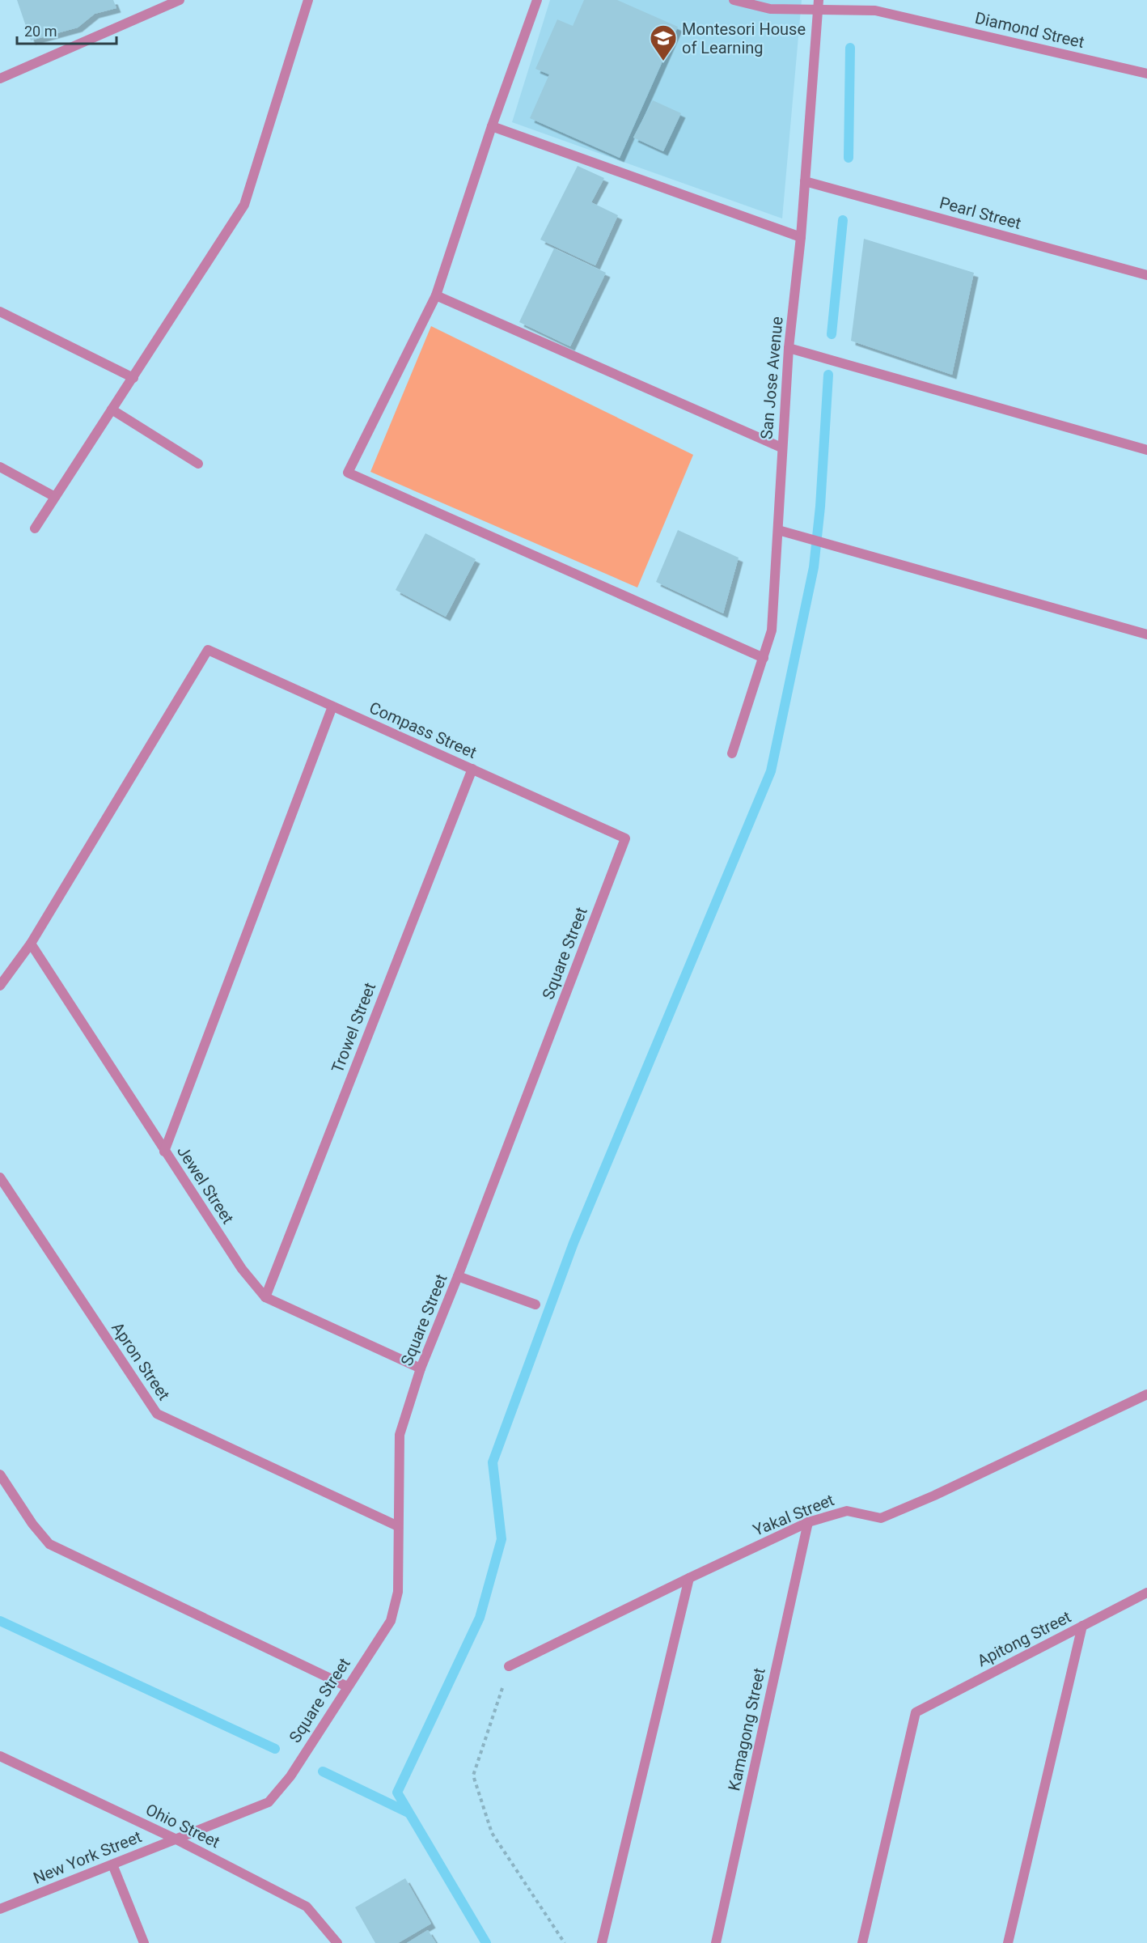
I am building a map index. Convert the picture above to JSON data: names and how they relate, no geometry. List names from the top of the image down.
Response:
{
  "streets": {
    "street": [
      "Diamond Street",
      "Pearl Street",
      "San Jose Avenue",
      "Compass Street",
      "Square Street",
      "Trowel Street",
      "Jewel Street",
      "Apron Street",
      "Yakal Street",
      "Apitong Street",
      "Kamagong Street",
      "Ohio Street",
      "New York Street"
    ]
  },
  "crossings": [
    ["Diamond Street", "San Jose Avenue"],
    ["Pearl Street", "San Jose Avenue"],
    ["Compass Street", "Square Street"],
    ["Compass Street", "Trowel Street"],
    ["Compass Street", "Jewel Street"],
    ["Square Street", "Jewel Street"],
    ["Square Street", "Apron Street"],
    ["Square Street", "New York Street"],
    ["Trowel Street", "Jewel Street"],
    ["Yakal Street", "Kamagong Street"],
    ["Ohio Street", "New York Street"]
  ],
  "places": {
    "school or university": ["Montesori House of Learning"]
  },
  "scale_bar": "20 m"
}
